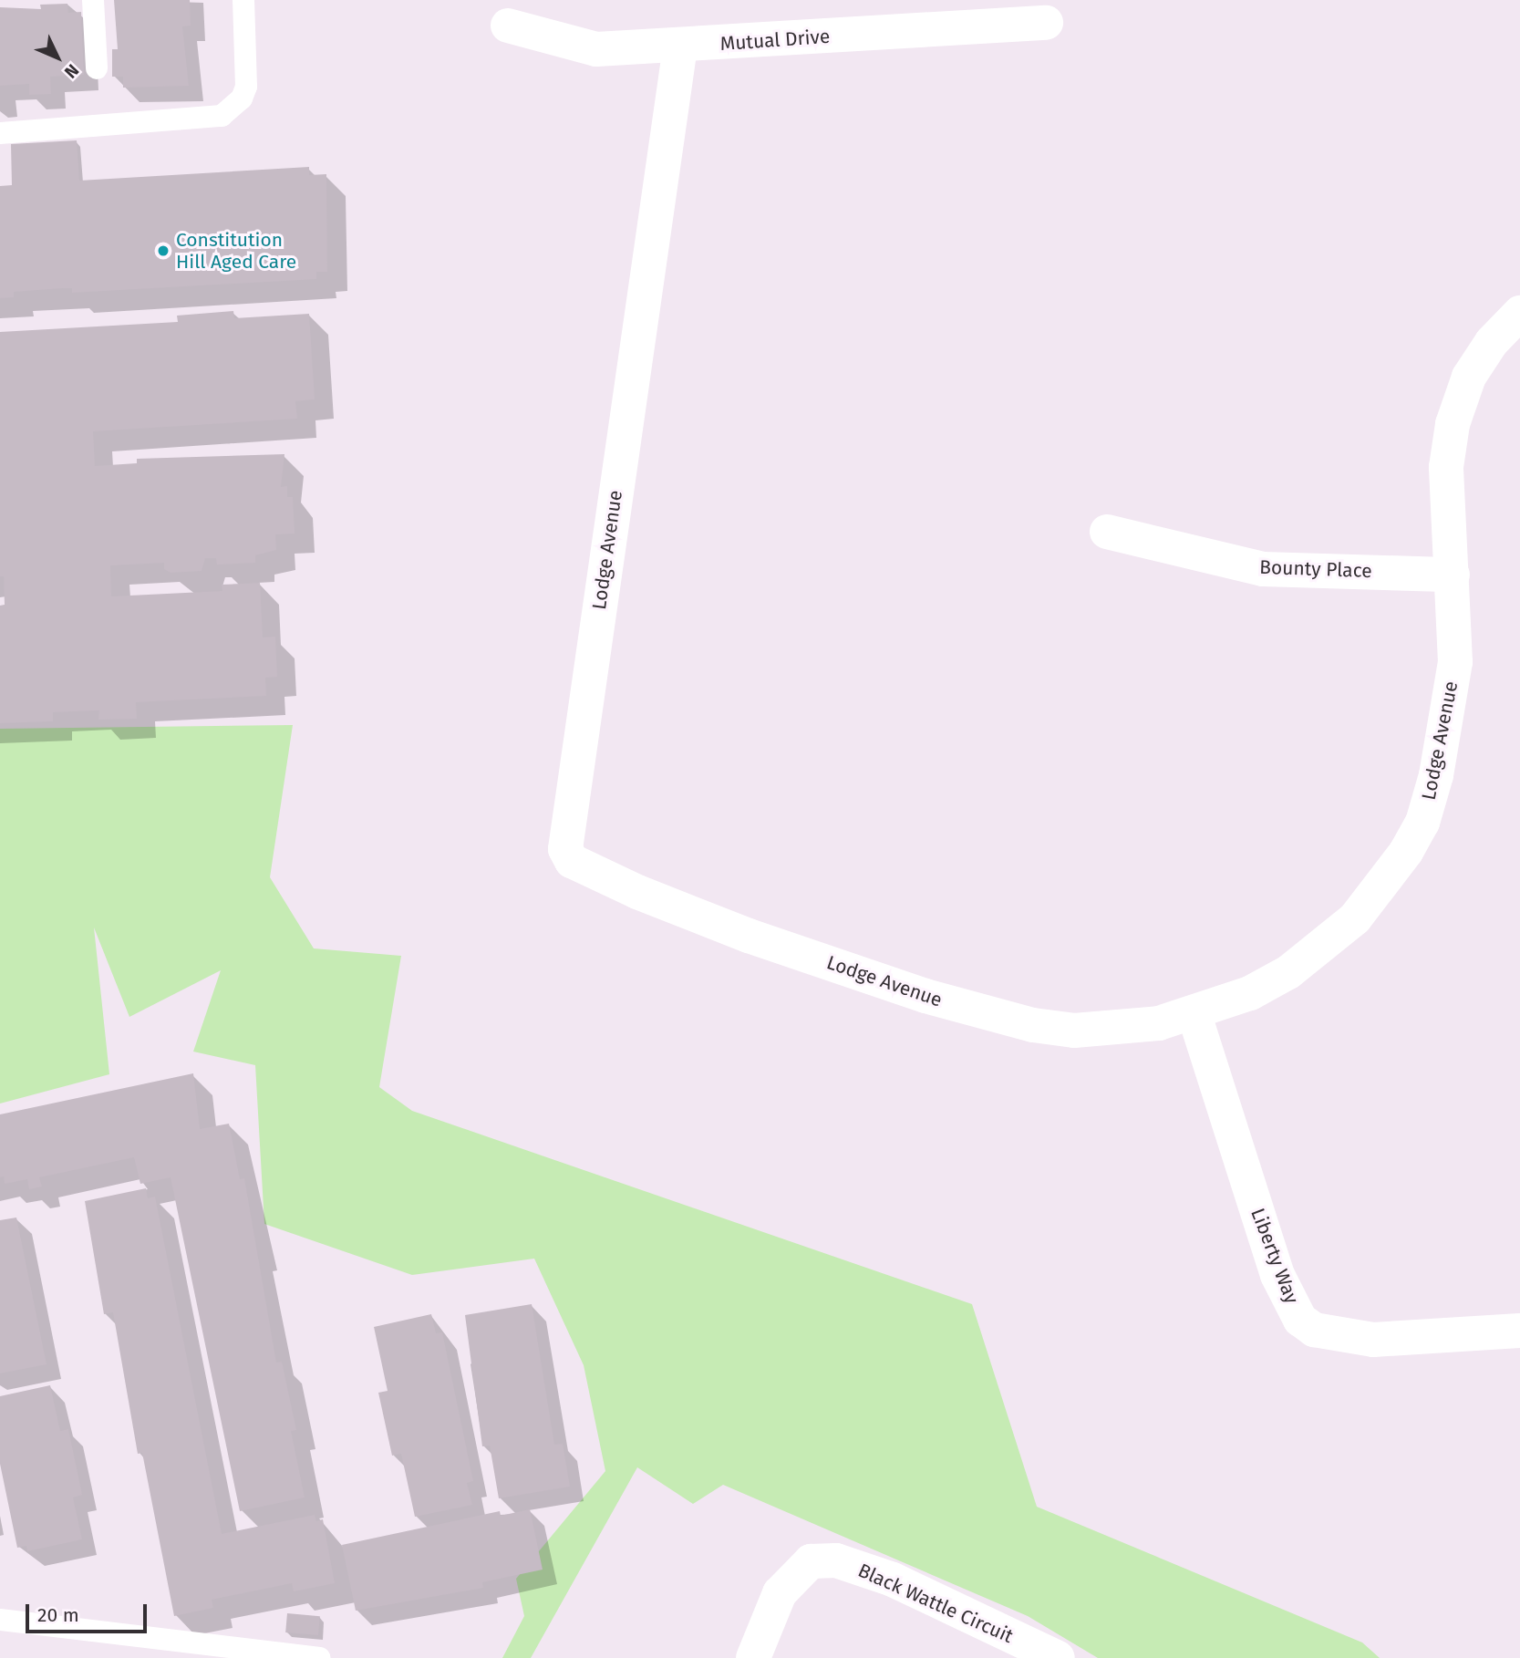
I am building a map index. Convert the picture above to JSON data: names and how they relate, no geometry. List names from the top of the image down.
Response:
{
  "streets": {
    "street": [
      "Mutual Drive",
      "Lodge Avenue",
      "Bounty Place",
      "Liberty Way",
      "Black Wattle Circuit"
    ]
  },
  "crossings": [
    ["Mutual Drive", "Lodge Avenue"],
    ["Lodge Avenue", "Bounty Place"],
    ["Lodge Avenue", "Liberty Way"]
  ],
  "places": ["Constitution Hill Aged Care"],
  "scale_bar": "20 m",
  "north": "bottom right"
}
